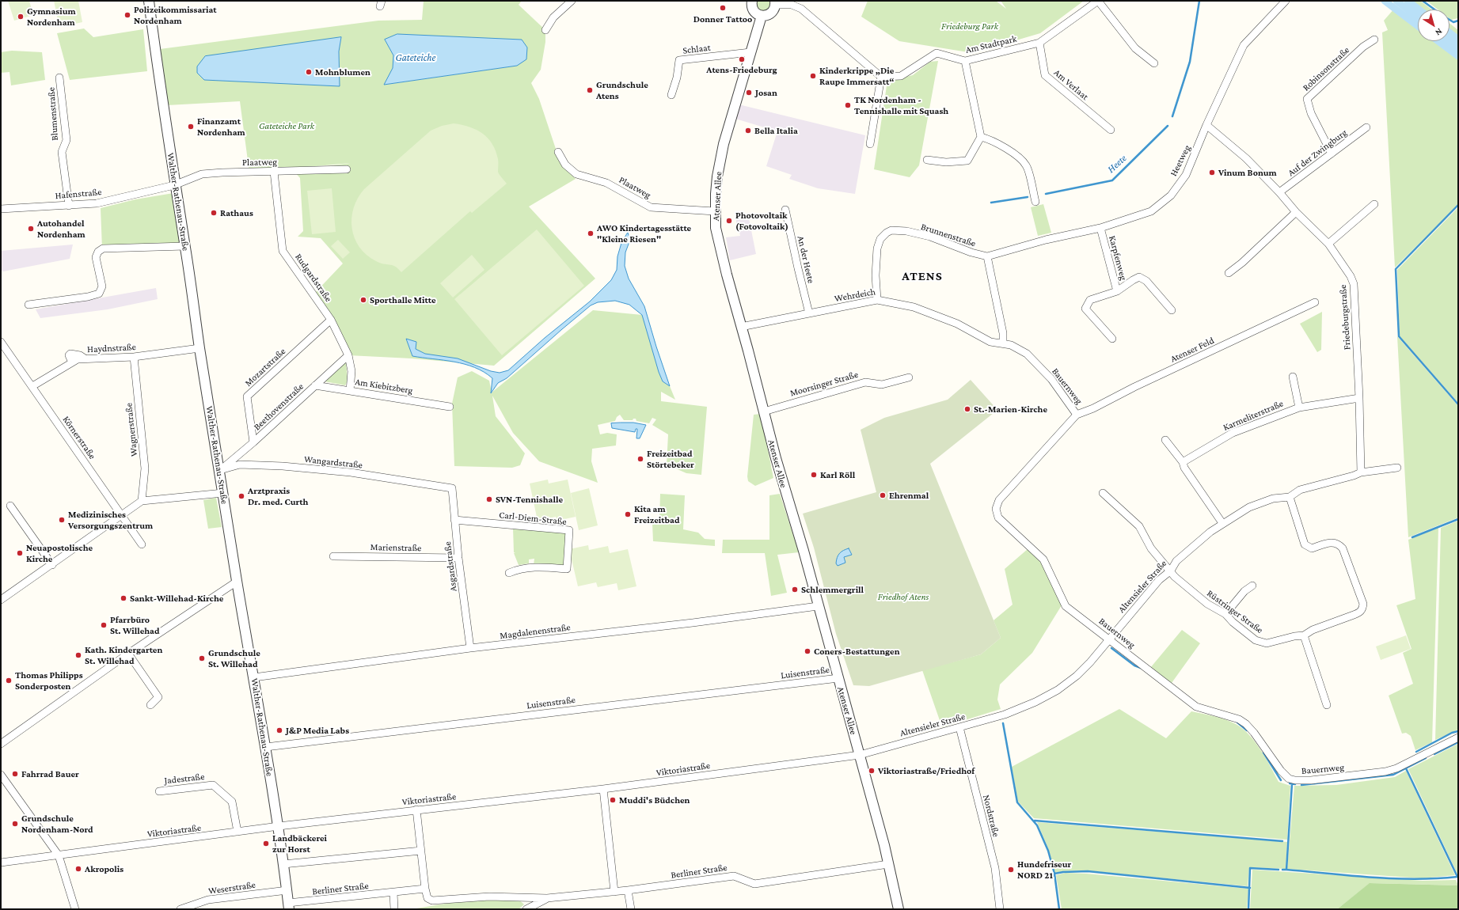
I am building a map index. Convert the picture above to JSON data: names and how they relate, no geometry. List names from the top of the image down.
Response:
{
  "streets": {
    "street": [
      "Am Stadtpark",
      "Schlaat",
      "Robinsonstraße",
      "Am Verlaat",
      "Blumenstraße",
      "Auf der Zwingburg",
      "Heetweg",
      "Plaatweg",
      "Hafenstraße",
      "Atenser Allee",
      "Walther-Rathenau-Straße",
      "Brunnenstraße",
      "Karpfenweg",
      "An der Heete",
      "Rudgardstraße",
      "Wehrdeich",
      "Friedeburgstraße",
      "Haydnstraße",
      "Atenser Feld",
      "Mozartstraße",
      "Moorsinger Straße",
      "Am Kiebitzberg",
      "Bauernweg",
      "Beethovenstraße",
      "Karmeliterstraße",
      "Wagnerstraße",
      "Körnerstraße",
      "Wangardstraße",
      "Carl-Diem-Straße",
      "Marienstraße",
      "Asgardstraße",
      "Altensieler Straße",
      "Rüstringer Straße",
      "Magdalenenstraße",
      "Luisenstraße",
      "Viktoriastraße",
      "Jadestraße",
      "Nordstraße",
      "Berliner Straße",
      "Weserstraße"
    ]
  },
  "crossings": [
    ["Am Stadtpark", "Am Verlaat"],
    ["Schlaat", "Atenser Allee"],
    ["Robinsonstraße", "Auf der Zwingburg"],
    ["Blumenstraße", "Hafenstraße"],
    ["Auf der Zwingburg", "Friedeburgstraße"],
    ["Heetweg", "Brunnenstraße"],
    ["Heetweg", "Karpfenweg"],
    ["Heetweg", "Friedeburgstraße"],
    ["Plaatweg", "Hafenstraße"],
    ["Plaatweg", "Atenser Allee"],
    ["Plaatweg", "Walther-Rathenau-Straße"],
    ["Plaatweg", "Rudgardstraße"],
    ["Hafenstraße", "Walther-Rathenau-Straße"],
    ["Atenser Allee", "Wehrdeich"],
    ["Atenser Allee", "Moorsinger Straße"],
    ["Atenser Allee", "Altensieler Straße"],
    ["Atenser Allee", "Magdalenenstraße"],
    ["Atenser Allee", "Luisenstraße"],
    ["Atenser Allee", "Viktoriastraße"],
    ["Atenser Allee", "Berliner Straße"],
    ["Walther-Rathenau-Straße", "Haydnstraße"],
    ["Walther-Rathenau-Straße", "Beethovenstraße"],
    ["Walther-Rathenau-Straße", "Wangardstraße"],
    ["Walther-Rathenau-Straße", "Magdalenenstraße"],
    ["Walther-Rathenau-Straße", "Luisenstraße"],
    ["Walther-Rathenau-Straße", "Viktoriastraße"],
    ["Walther-Rathenau-Straße", "Berliner Straße"],
    ["Walther-Rathenau-Straße", "Weserstraße"],
    ["Brunnenstraße", "Wehrdeich"],
    ["An der Heete", "Wehrdeich"],
    ["Rudgardstraße", "Mozartstraße"],
    ["Rudgardstraße", "Am Kiebitzberg"],
    ["Rudgardstraße", "Beethovenstraße"],
    ["Wehrdeich", "Bauernweg"],
    ["Friedeburgstraße", "Karmeliterstraße"],
    ["Friedeburgstraße", "Altensieler Straße"],
    ["Haydnstraße", "Wagnerstraße"],
    ["Haydnstraße", "Körnerstraße"],
    ["Atenser Feld", "Bauernweg"],
    ["Mozartstraße", "Beethovenstraße"],
    ["Am Kiebitzberg", "Beethovenstraße"],
    ["Bauernweg", "Altensieler Straße"],
    ["Beethovenstraße", "Wangardstraße"],
    ["Wangardstraße", "Asgardstraße"],
    ["Carl-Diem-Straße", "Asgardstraße"],
    ["Marienstraße", "Asgardstraße"],
    ["Asgardstraße", "Magdalenenstraße"],
    ["Altensieler Straße", "Rüstringer Straße"],
    ["Altensieler Straße", "Viktoriastraße"],
    ["Altensieler Straße", "Nordstraße"],
    ["Viktoriastraße", "Jadestraße"]
  ],
  "districts": ["ATENS"],
  "water": ["Gateteiche", "Heete"],
  "parks": ["Friedeburg Park", "Gateteiche Park", "Friedhof Atens"],
  "places": [
    "Donner Tattoo",
    "Polizeikommissariat Nordenham",
    "Gymnasium Nordenham",
    "Atens-Friedeburg",
    "Mohnblumen",
    "Kinderkrippe „Die Raupe Immersatt“",
    "Grundschule Atens",
    "Josan",
    "TK Nordenham - Tennishalle mit Squash",
    "Finanzamt Nordenham",
    "Bella Italia",
    "Vinum Bonum",
    "Rathaus",
    "Photovoltaik (Fotovoltaik)",
    "Autohandel Nordenham",
    "AWO Kindertagesstätte \"Kleine Riesen\"",
    "Sporthalle Mitte",
    "St.-Marien-Kirche",
    "Freizeitbad Störtebeker",
    "Karl Röll",
    "Ehrenmal",
    "Arztpraxis Dr. med. Curth",
    "SVN-Tennishalle",
    "Kita am Freizeitbad",
    "Medizinisches Versorgungszentrum",
    "Neuapostolische Kirche",
    "Schlemmergrill",
    "Sankt-Willehad-Kirche",
    "Pfarrbüro St. Willehad",
    "Coners-Bestattungen",
    "Kath. Kindergarten St. Willehad",
    "Grundschule St. Willehad",
    "Thomas Philipps Sonderposten",
    "J&P Media Labs",
    "Viktoriastraße/Friedhof",
    "Fahrrad Bauer",
    "Muddi's Büdchen",
    "Grundschule Nordenham-Nord",
    "Landbäckerei zur Horst",
    "Akropolis",
    "Hundefriseur NORD 21"
  ],
  "north": "bottom right"
}
